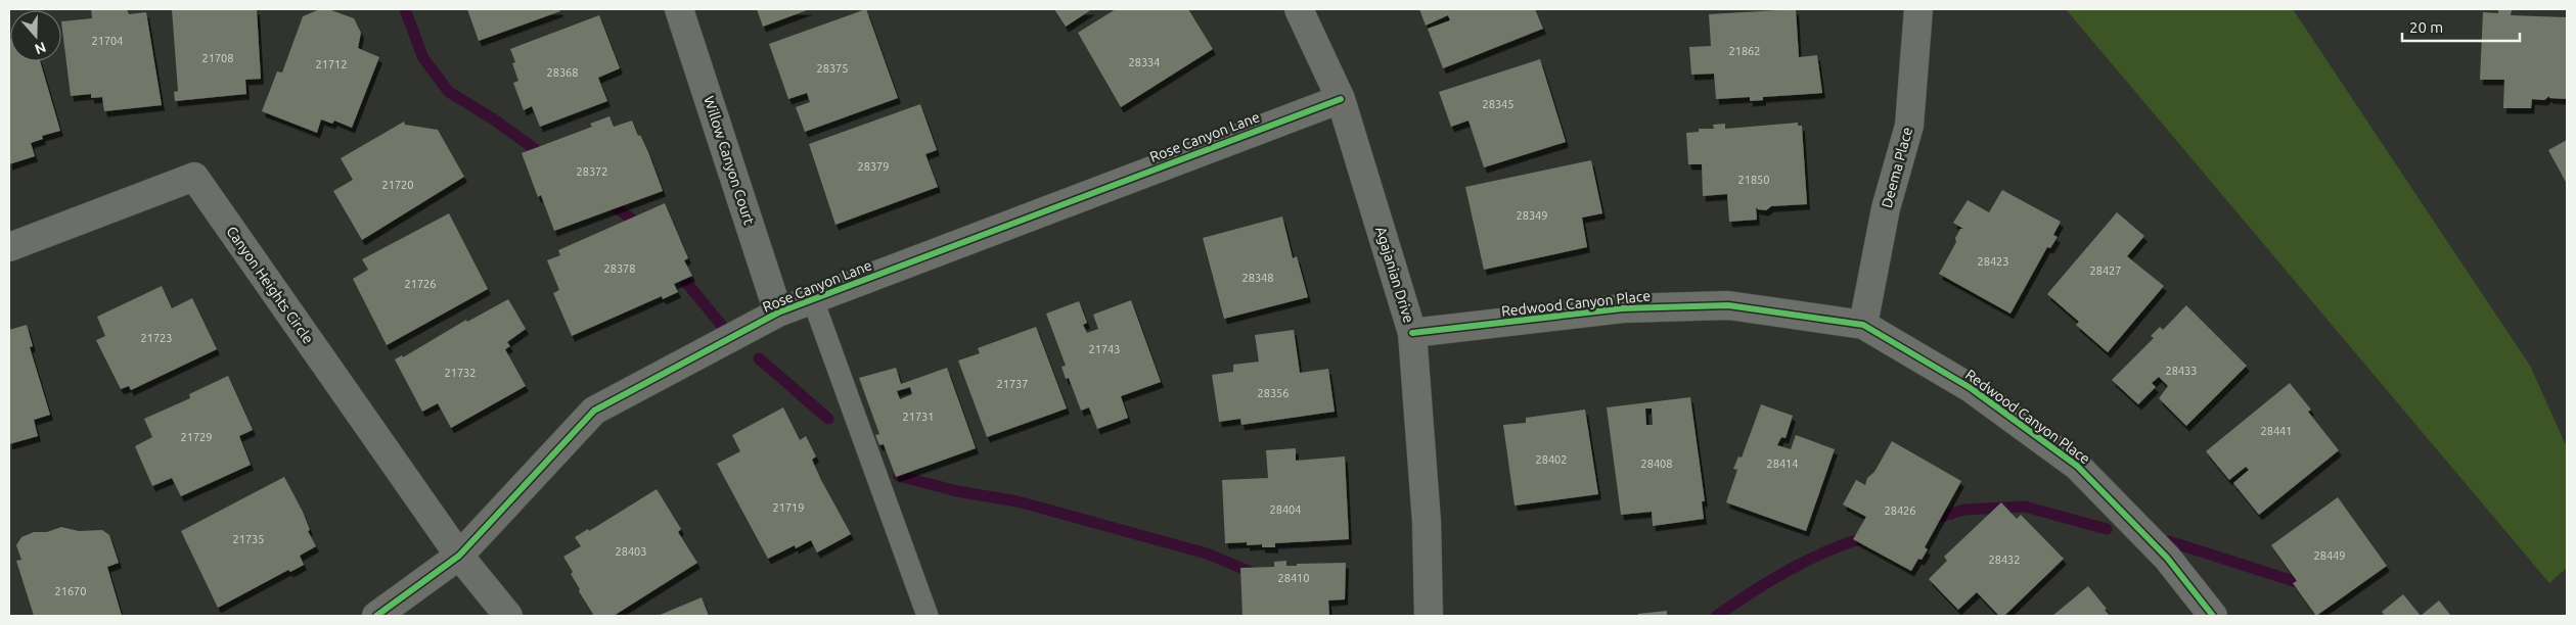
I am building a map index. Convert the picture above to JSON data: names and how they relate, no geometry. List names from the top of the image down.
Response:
{
  "streets": {
    "street": [
      "Rose Canyon Lane",
      "Willow Canyon Court",
      "Deema Place",
      "Agajanian Drive",
      "Canyon Heights Circle",
      "Redwood Canyon Place"
    ]
  },
  "crossings": [
    ["Rose Canyon Lane", "Willow Canyon Court"],
    ["Rose Canyon Lane", "Agajanian Drive"],
    ["Rose Canyon Lane", "Canyon Heights Circle"],
    ["Deema Place", "Redwood Canyon Place"],
    ["Agajanian Drive", "Redwood Canyon Place"]
  ],
  "house_numbers": [
    "21704",
    "21862",
    "21708",
    "28334",
    "21712",
    "28375",
    "28368",
    "28345",
    "28379",
    "28372",
    "21850",
    "21720",
    "28349",
    "28423",
    "28378",
    "28427",
    "28348",
    "21726",
    "21723",
    "21743",
    "28433",
    "21732",
    "21737",
    "28356",
    "21731",
    "28441",
    "21729",
    "28402",
    "28408",
    "28414",
    "21719",
    "28404",
    "28426",
    "21735",
    "28403",
    "28449",
    "28432",
    "28410",
    "21670"
  ],
  "scale_bar": "20 m",
  "north": "bottom"
}
